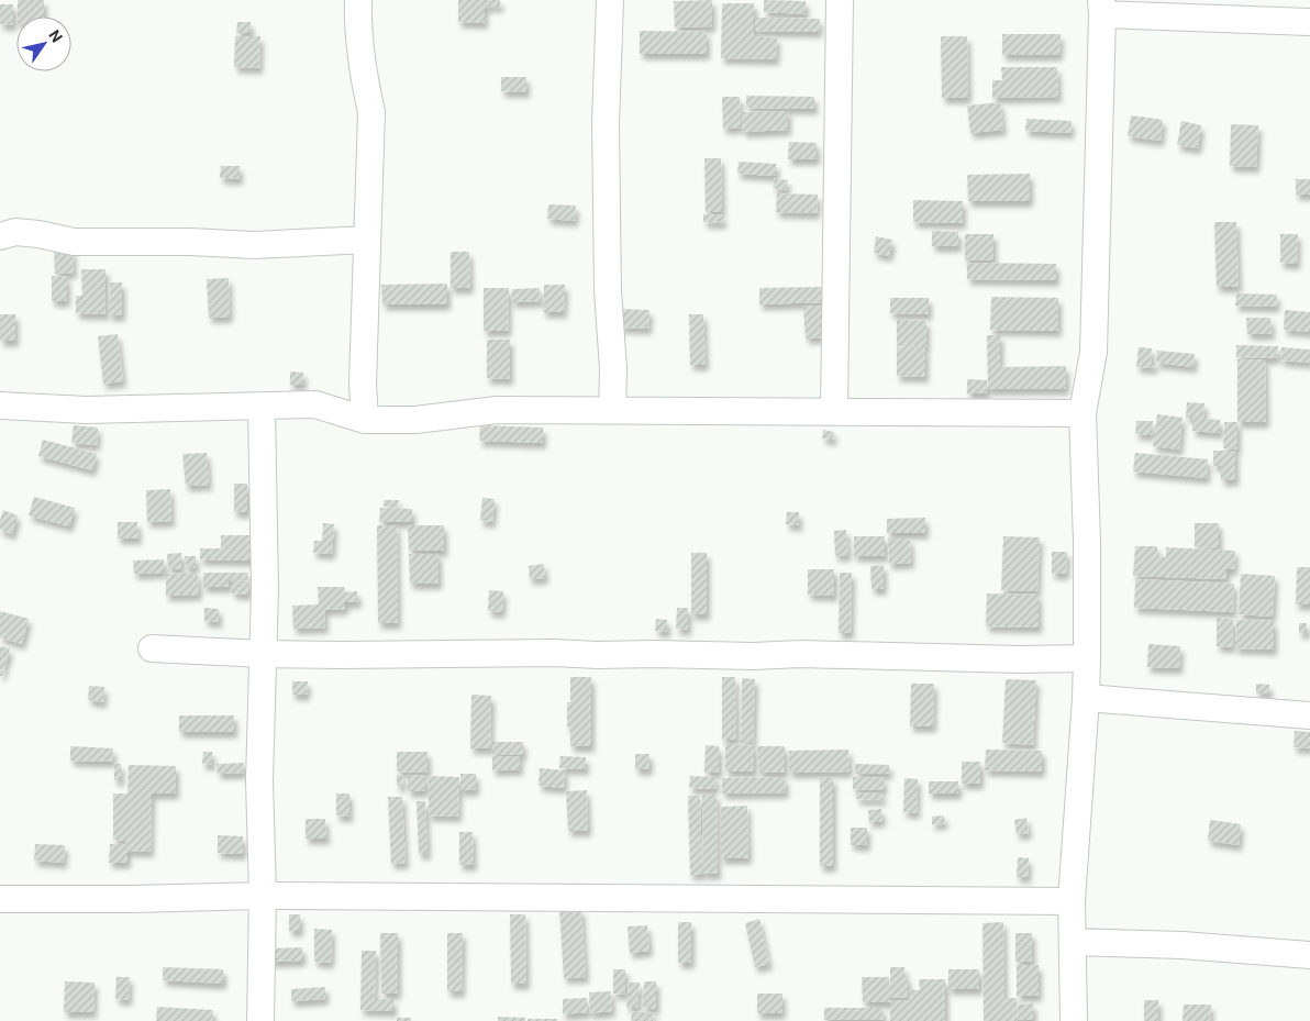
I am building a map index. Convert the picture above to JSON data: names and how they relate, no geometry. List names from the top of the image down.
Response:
{
  "north": "top right"
}
